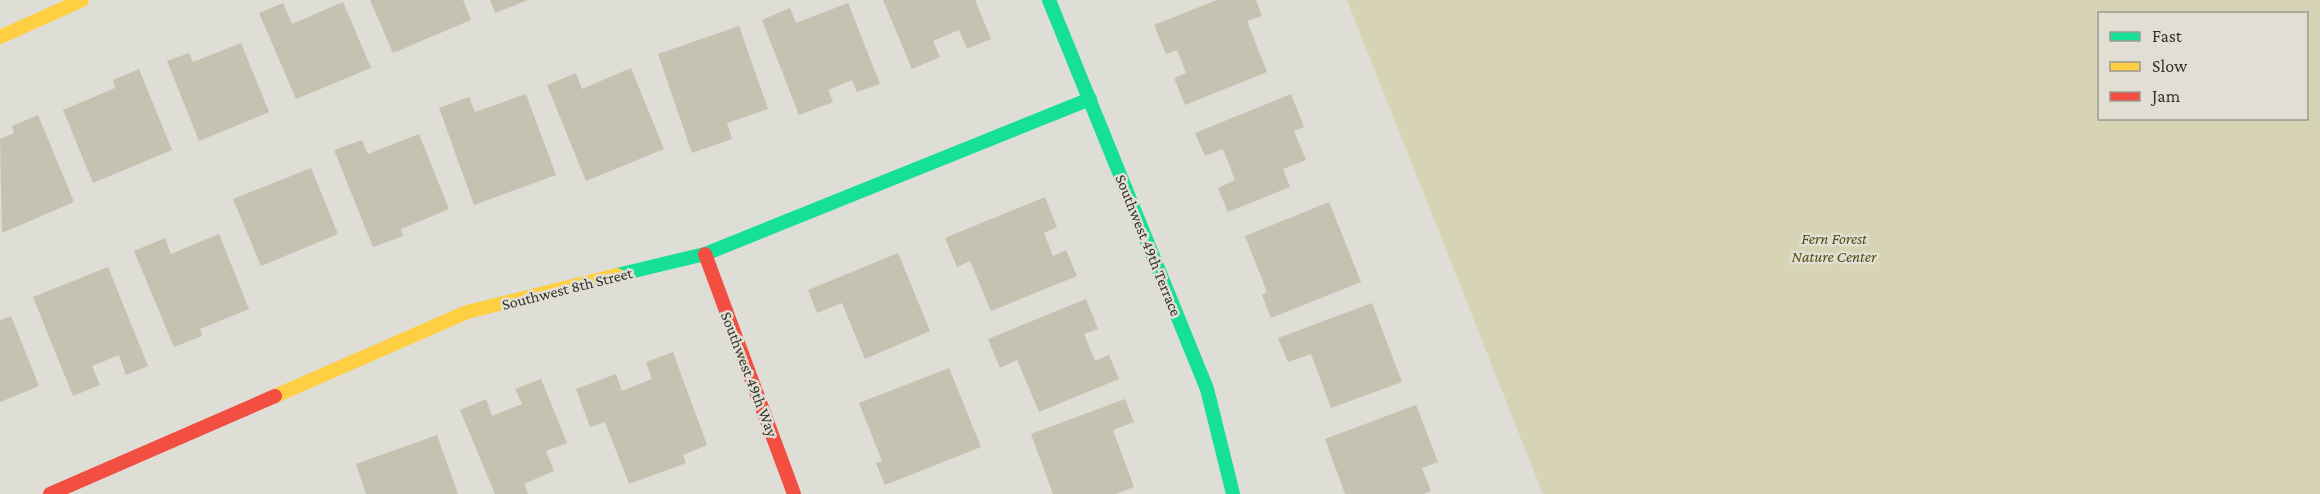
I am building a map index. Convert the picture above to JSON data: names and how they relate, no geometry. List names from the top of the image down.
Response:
{
  "streets": {
    "street": ["Southwest 49th Terrace", "Southwest 8th Street", "Southwest 49th Way"]
  },
  "crossings": [
    ["Southwest 49th Terrace", "Southwest 8th Street"],
    ["Southwest 8th Street", "Southwest 49th Way"]
  ],
  "parks": ["Fern Forest Nature Center"],
  "legend": ["Fast", "Slow", "Jam"]
}
